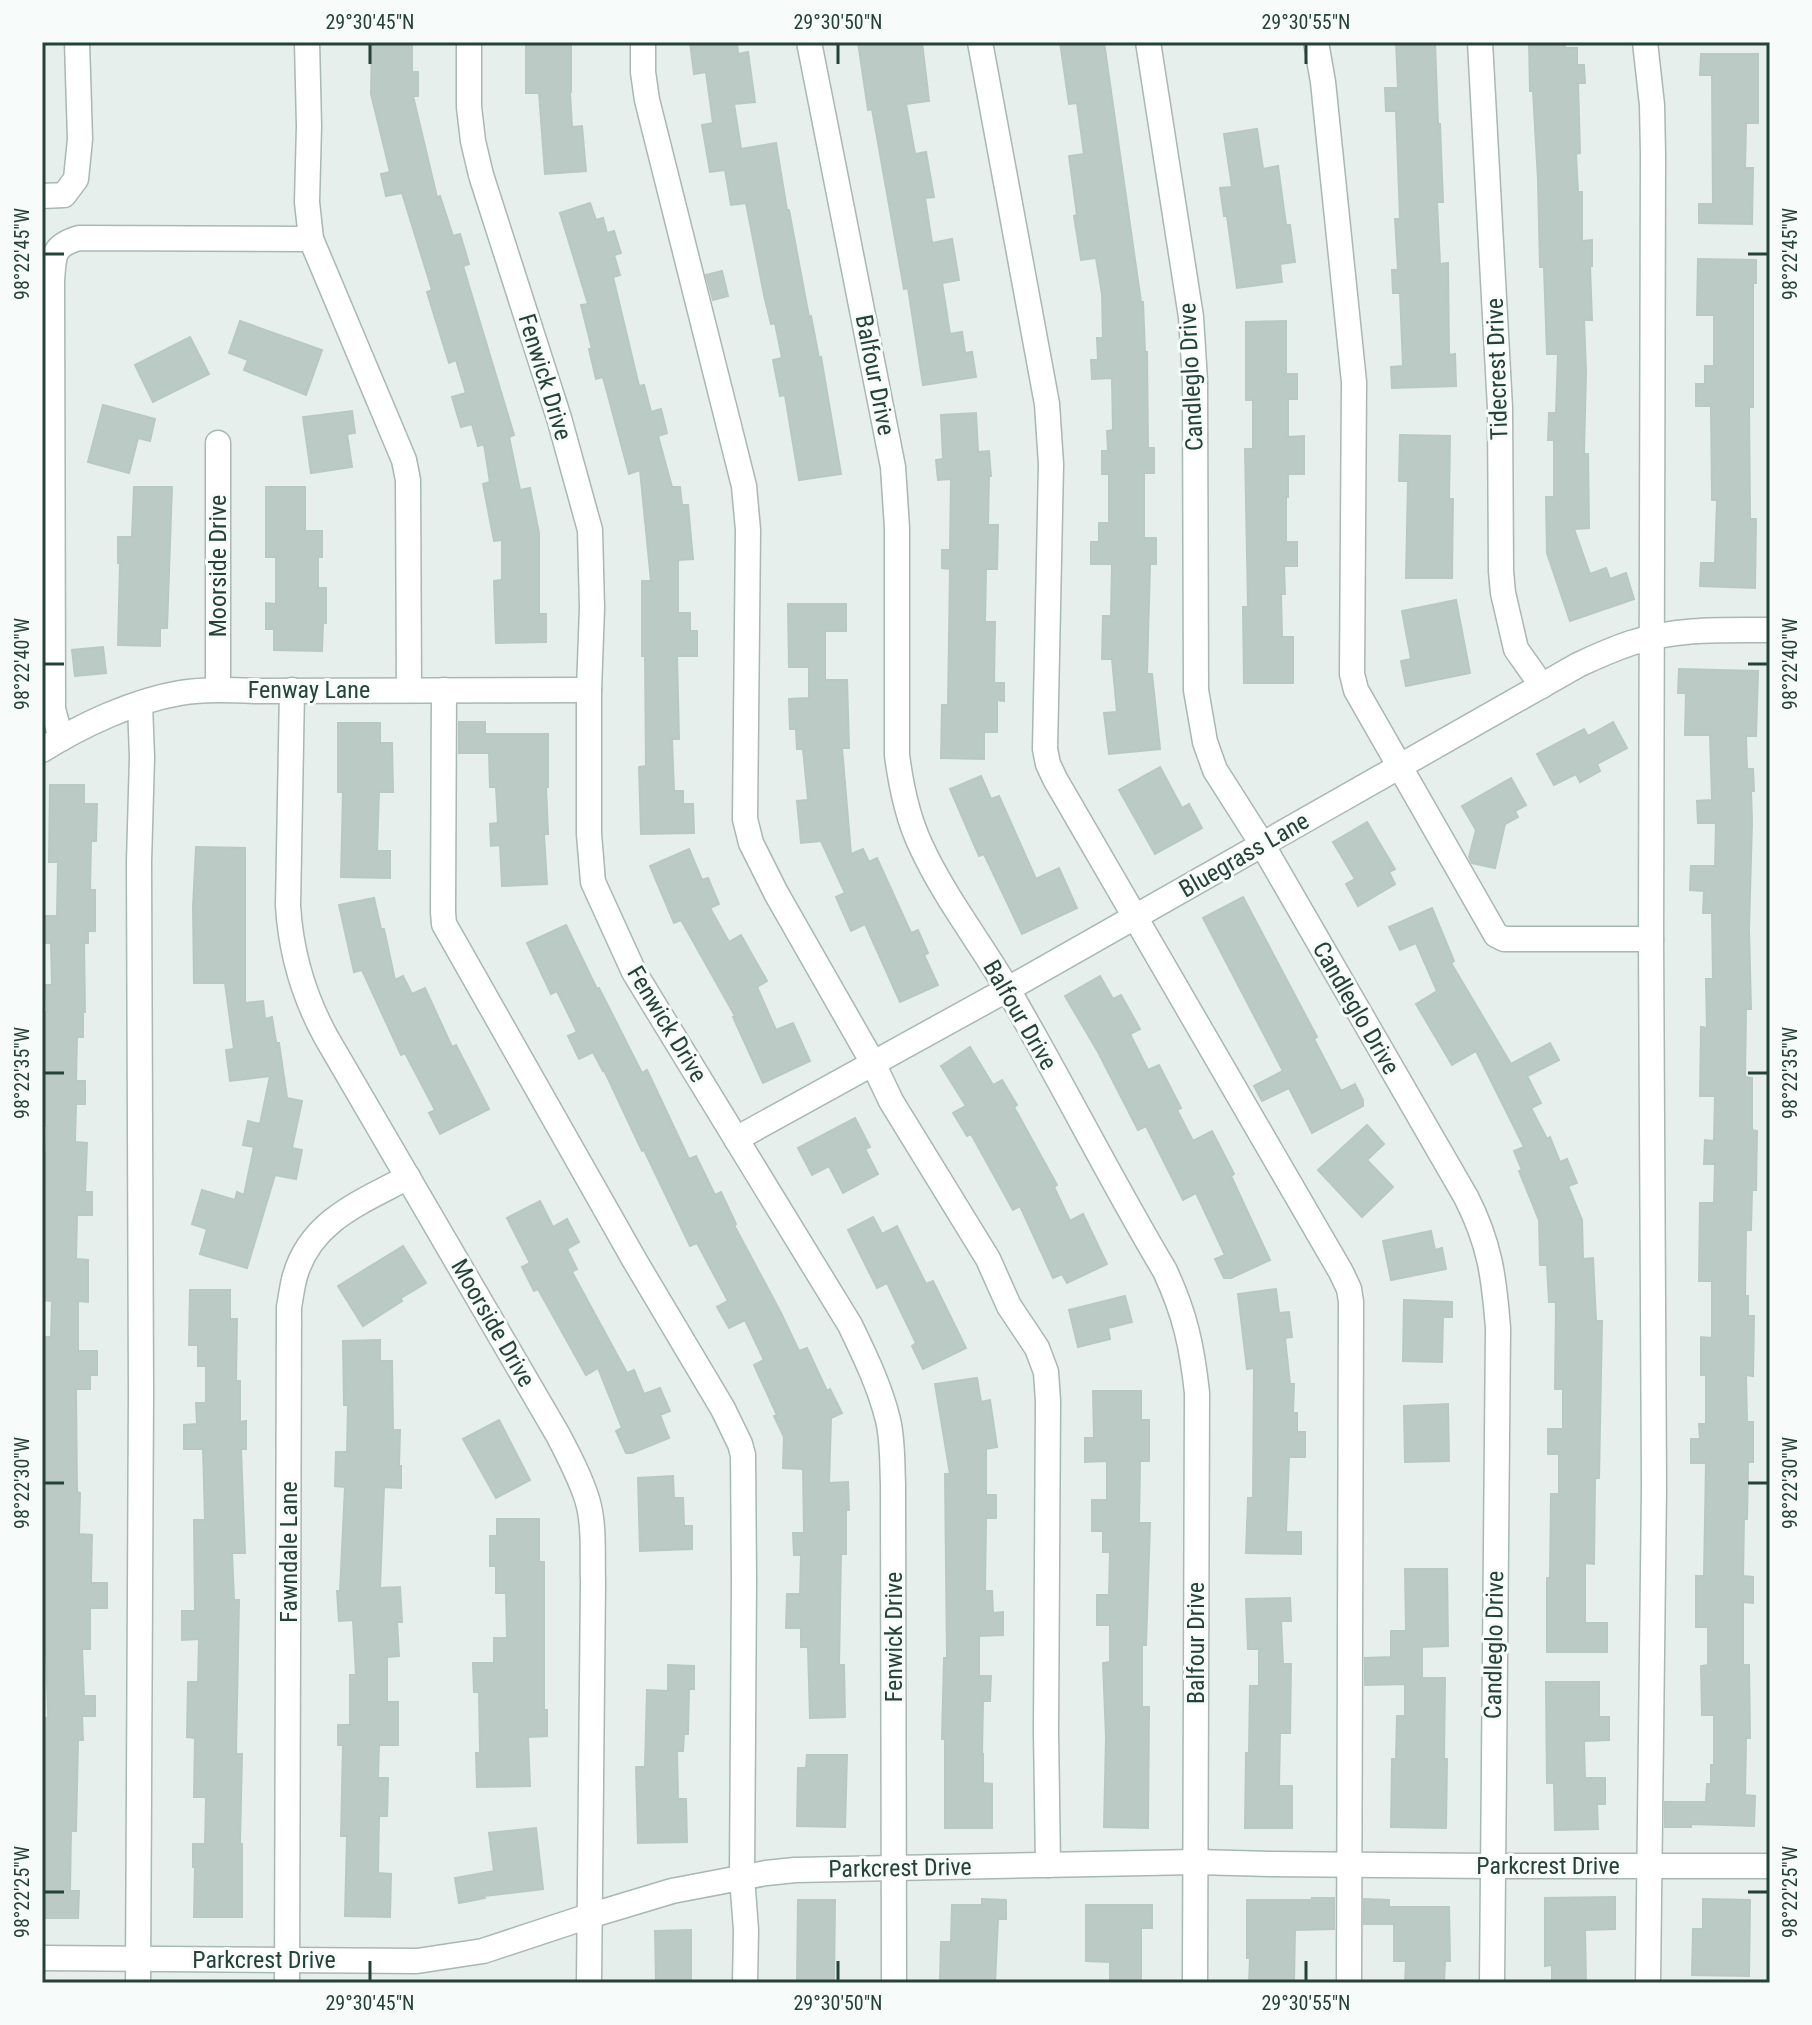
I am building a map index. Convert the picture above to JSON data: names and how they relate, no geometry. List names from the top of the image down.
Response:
{
  "streets": {
    "street": [
      "Tidecrest Drive",
      "Balfour Drive",
      "Fenwick Drive",
      "Candleglo Drive",
      "Moorside Drive",
      "Fenway Lane",
      "Bluegrass Lane",
      "Fawndale Lane",
      "Parkcrest Drive"
    ]
  },
  "crossings": [
    ["Tidecrest Drive", "Bluegrass Lane"],
    ["Balfour Drive", "Bluegrass Lane"],
    ["Balfour Drive", "Parkcrest Drive"],
    ["Fenwick Drive", "Fenway Lane"],
    ["Fenwick Drive", "Bluegrass Lane"],
    ["Fenwick Drive", "Parkcrest Drive"],
    ["Candleglo Drive", "Bluegrass Lane"],
    ["Candleglo Drive", "Parkcrest Drive"],
    ["Moorside Drive", "Fenway Lane"],
    ["Moorside Drive", "Fawndale Lane"],
    ["Moorside Drive", "Parkcrest Drive"],
    ["Fawndale Lane", "Parkcrest Drive"]
  ],
  "coordinates": [
    "29°30'45\"N",
    "29°30'50\"N",
    "29°30'55\"N",
    "98°22'45\"W",
    "98°22'40\"W",
    "98°22'35\"W",
    "98°22'30\"W",
    "98°22'25\"W"
  ]
}
